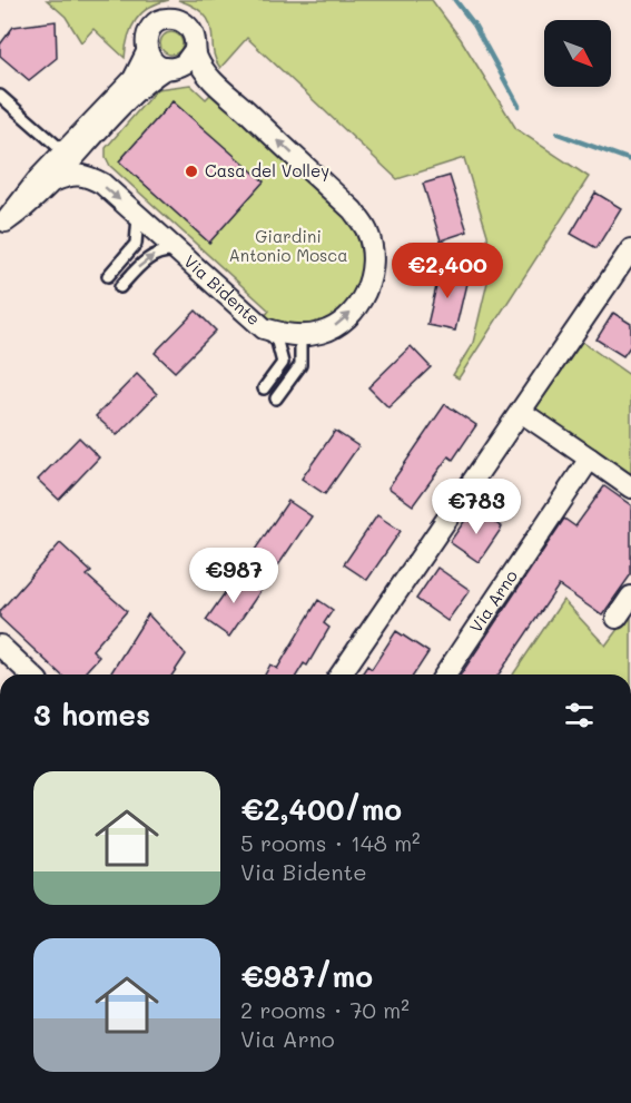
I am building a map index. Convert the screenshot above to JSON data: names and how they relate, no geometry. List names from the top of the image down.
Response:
{
  "streets": {
    "street": ["Via Bidente", "Via Arno"]
  },
  "parks": ["Giardini Antonio Mosca"],
  "places": ["Casa del Volley"],
  "north": "bottom right",
  "page": {
    "price": ["€2,400", "€783", "€987"],
    "heading": "3 homes",
    "list": [
      {
        "name": "€2,400/mo",
        "note": "5 rooms · 148 m² · Via Bidente"
      },
      {
        "name": "€987/mo",
        "note": "2 rooms · 70 m² · Via Arno"
      }
    ]
  }
}
